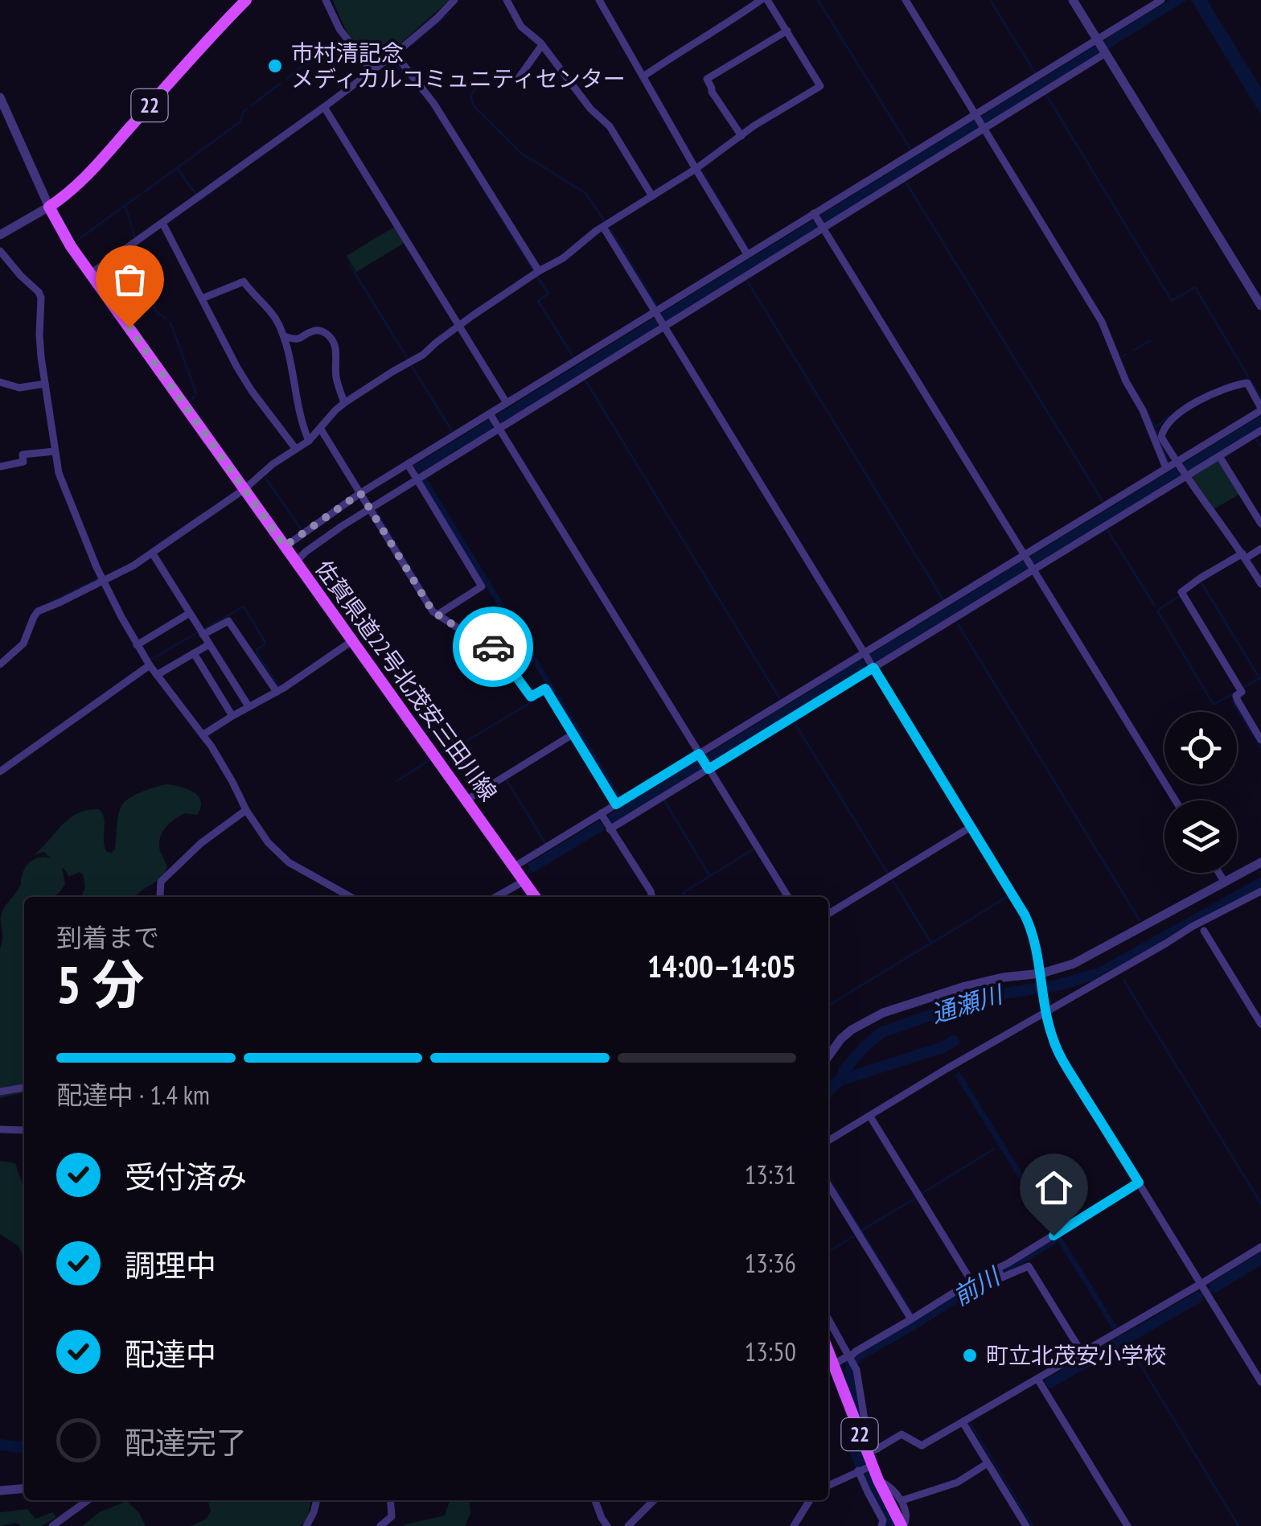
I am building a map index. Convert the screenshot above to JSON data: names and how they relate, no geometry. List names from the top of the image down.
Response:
{
  "streets": {
    "main road": ["22", "佐賀県道22号北茂安三田川線"]
  },
  "crossings": [
    ["22", "佐賀県道22号北茂安三田川線"]
  ],
  "water": ["通瀬川", "前川"],
  "places": ["市村清記念 メディカルコミュニティセンター", "町立北茂安小学校"],
  "page": {
    "heading": ["5 分", "到着まで", "14:00–14:05"],
    "bar": "配達中 · 1.4 km",
    "list": [
      ["受付済み", "13:31"],
      ["調理中", "13:36"],
      ["配達中", "13:50"],
      "配達完了"
    ]
  }
}
